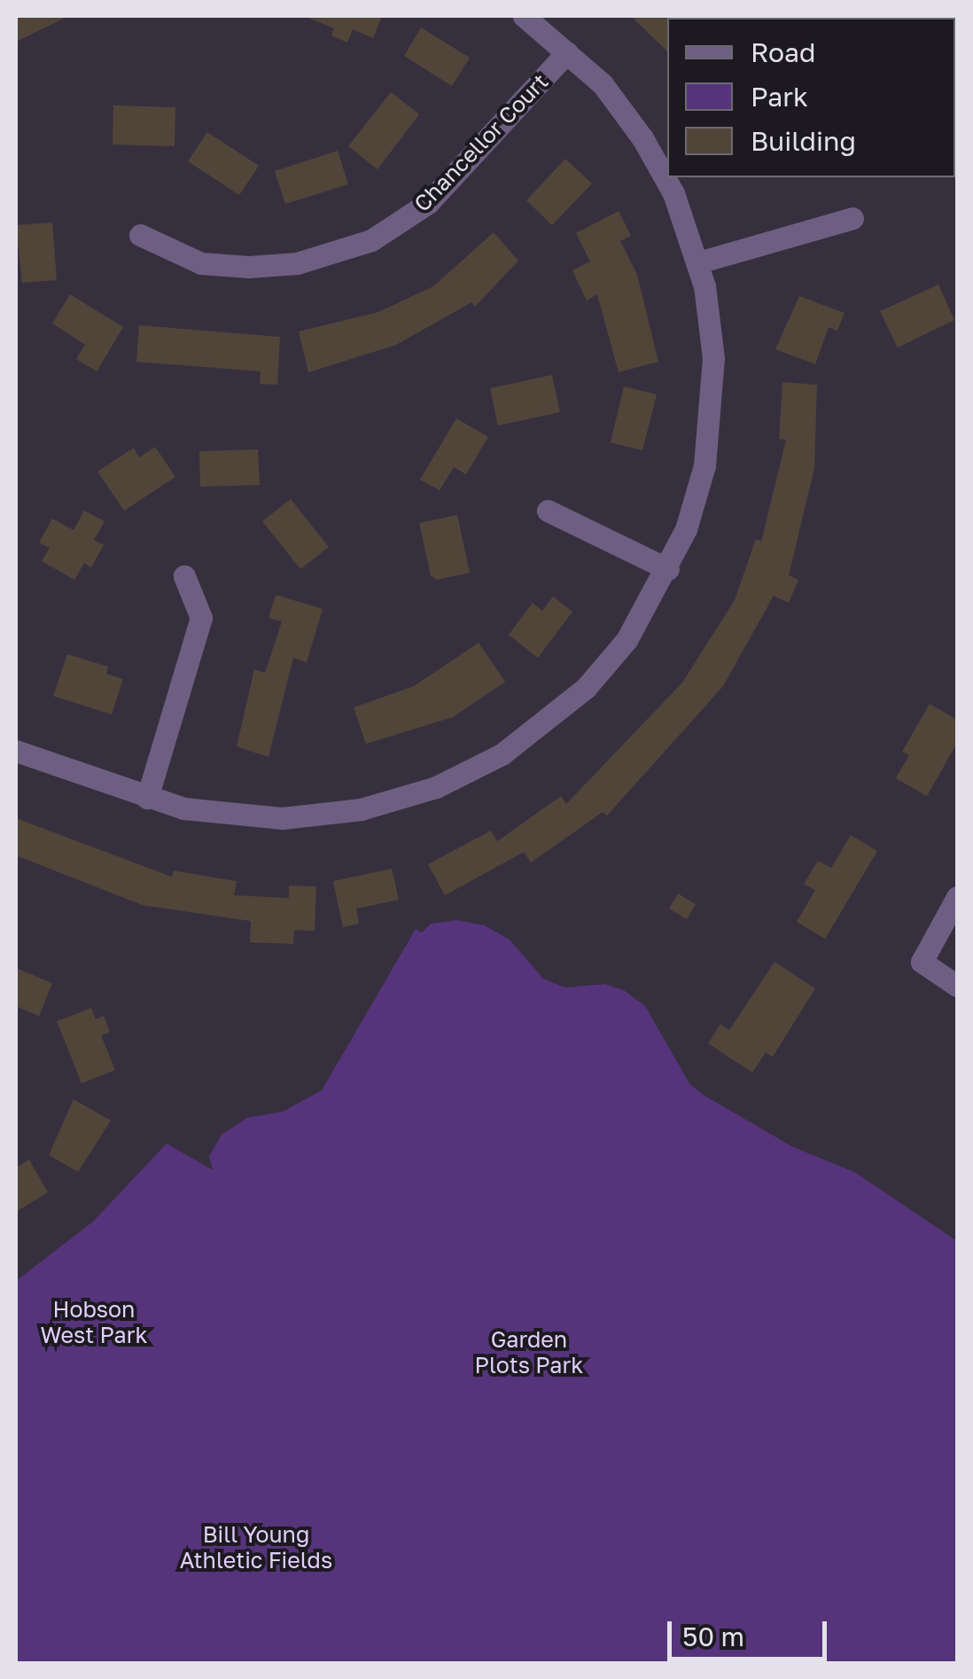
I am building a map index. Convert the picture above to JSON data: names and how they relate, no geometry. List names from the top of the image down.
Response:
{
  "streets": {
    "street": ["Chancellor Court"]
  },
  "parks": ["Hobson West Park", "Garden Plots Park", "Bill Young Athletic Fields"],
  "legend": ["Road", "Park", "Building"],
  "scale_bar": "50 m"
}
